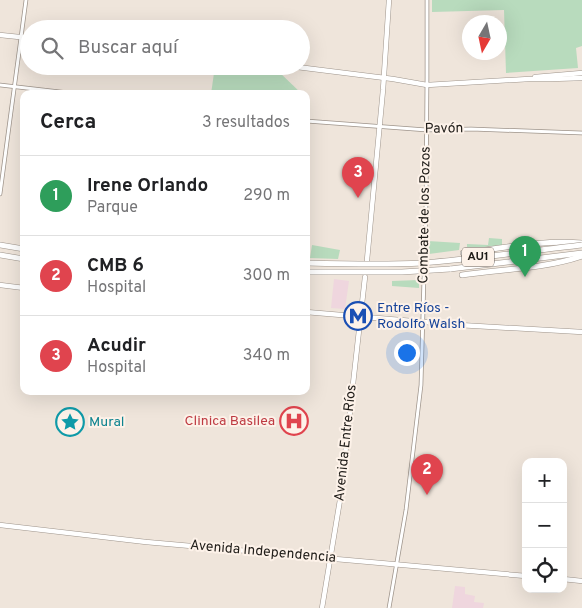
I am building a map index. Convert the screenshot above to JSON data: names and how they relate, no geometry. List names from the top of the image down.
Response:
{
  "streets": {
    "highway": ["AU1"],
    "main road": ["Avenida Entre Ríos", "Avenida Independencia"],
    "street": ["Pavón", "Combate de los Pozos"]
  },
  "crossings": [
    ["Pavón", "Combate de los Pozos"],
    ["Combate de los Pozos", "Avenida Independencia"],
    ["Avenida Entre Ríos", "Avenida Independencia"]
  ],
  "places": {
    "metro station": ["Entre Ríos - Rodolfo Walsh"],
    "hospital": ["Clinica Basilea"],
    "place": ["Mural"]
  },
  "north": "bottom",
  "page": {
    "search": "Buscar aquí",
    "heading": ["Cerca", "3 resultados"],
    "list": [
      {
        "mark": "1",
        "name": "Irene Orlando",
        "note": "Parque",
        "value": "290 m"
      },
      {
        "mark": "2",
        "name": "CMB 6",
        "note": "Hospital",
        "value": "300 m"
      },
      {
        "mark": "3",
        "name": "Acudir",
        "note": "Hospital",
        "value": "340 m"
      }
    ],
    "pins": ["3", "1", "2"],
    "map_buttons": ["+", "−"]
  }
}
